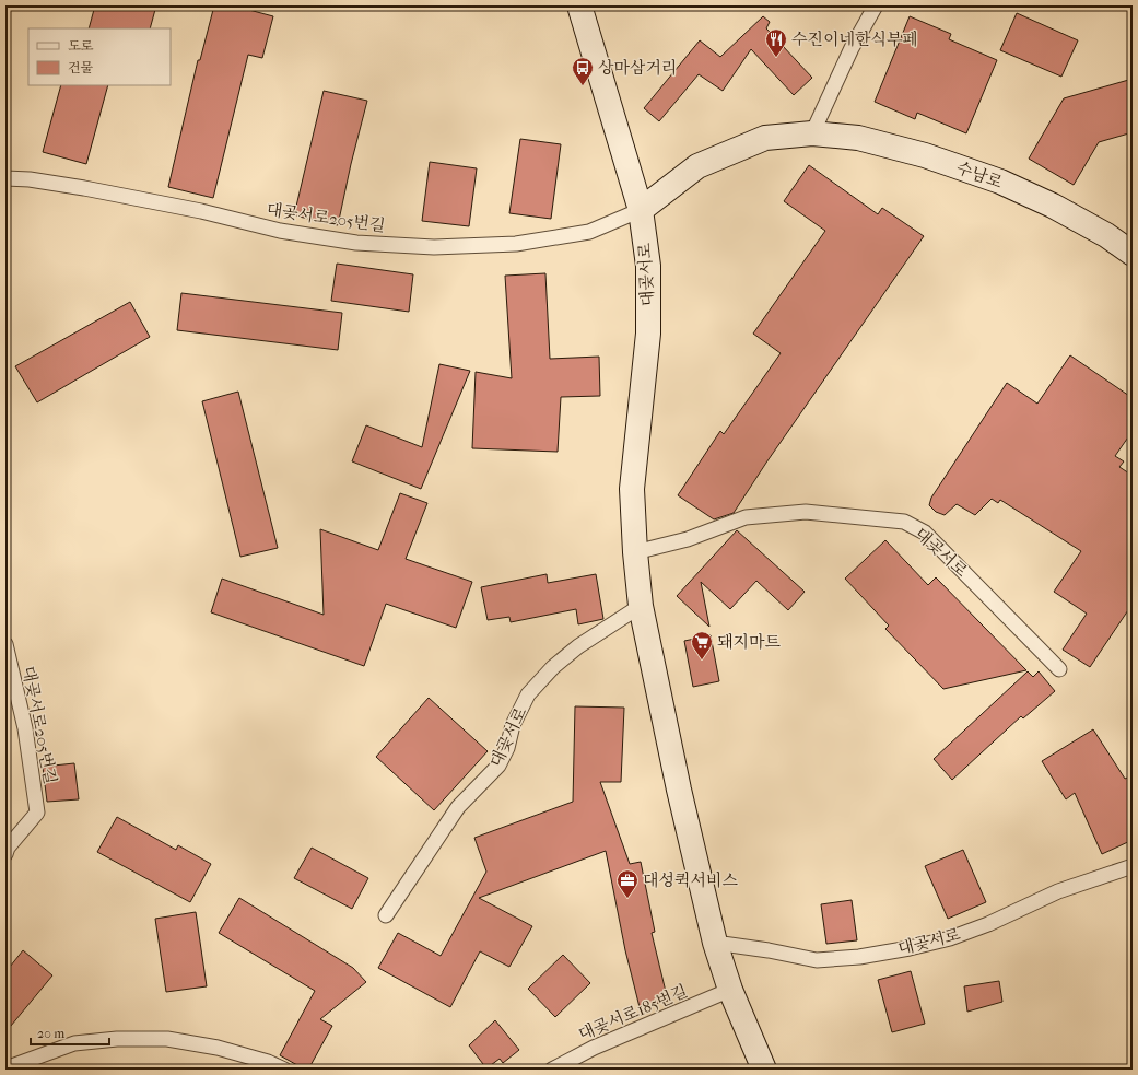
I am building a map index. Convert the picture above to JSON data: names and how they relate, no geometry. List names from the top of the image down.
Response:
{
  "streets": {
    "street": ["수남로", "대곶서로"],
    "lane": ["대곶서로205번길", "대곶서로185번길"]
  },
  "crossings": [
    ["수남로", "대곶서로205번길"],
    ["수남로", "대곶서로"],
    ["대곶서로205번길", "대곶서로"],
    ["대곶서로", "대곶서로185번길"]
  ],
  "places": {
    "restaurant": ["수진이네한식부페"],
    "bus stop": ["상마삼거리"],
    "supermarket": ["돼지마트"],
    "office": ["대성퀵서비스"]
  },
  "legend": ["도로", "건물"],
  "scale_bar": "20 m"
}
